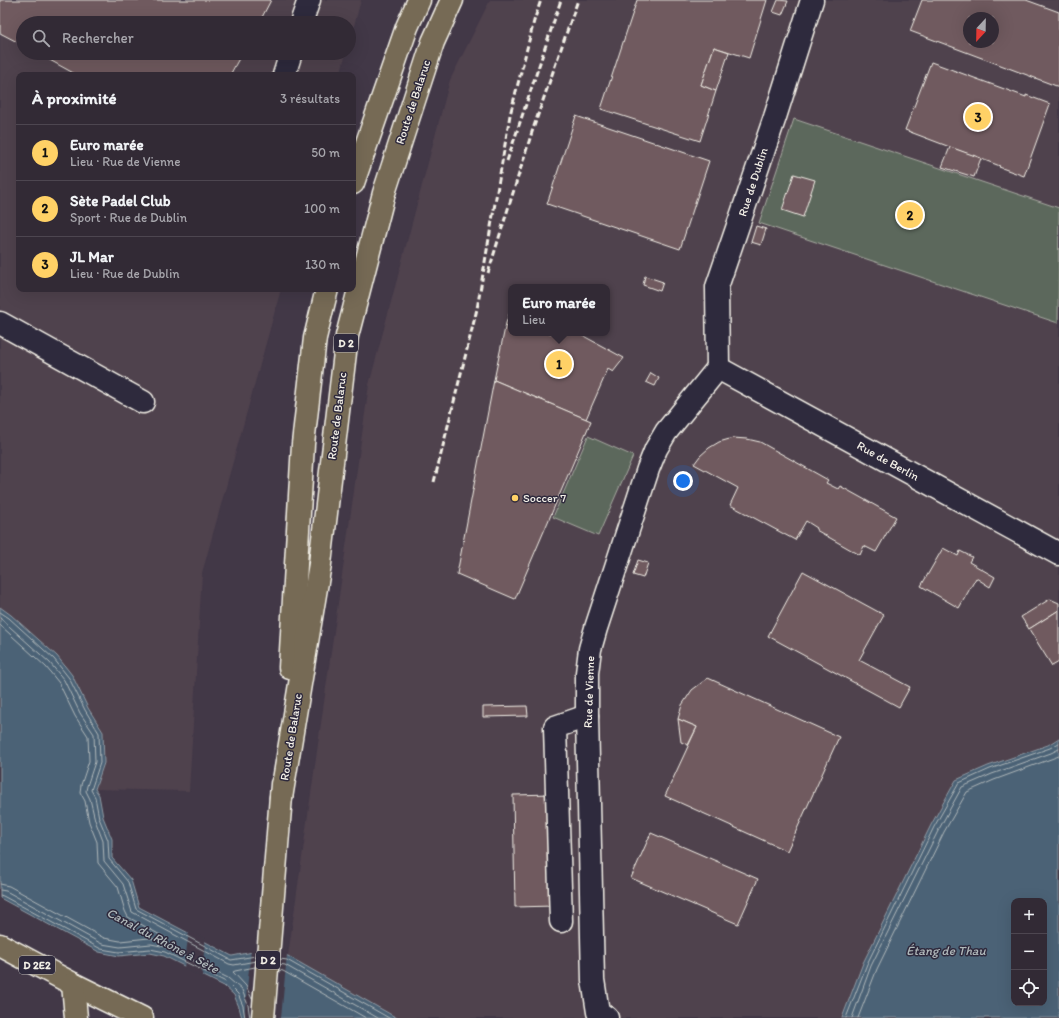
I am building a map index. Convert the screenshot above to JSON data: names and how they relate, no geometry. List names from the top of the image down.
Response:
{
  "streets": {
    "main road": ["Route de Balaruc", "D 2", "D 2E2"],
    "street": ["Rue de Dublin", "Rue de Berlin", "Rue de Vienne"]
  },
  "crossings": [
    ["Rue de Dublin", "Rue de Berlin"],
    ["Rue de Dublin", "Rue de Vienne"],
    ["Rue de Berlin", "Rue de Vienne"]
  ],
  "water": ["Canal du Rhône à Sète", "Étang de Thau"],
  "places": ["Soccer 7"],
  "north": "bottom",
  "page": {
    "search": "Rechercher",
    "heading": ["À proximité", "3 résultats"],
    "pins": ["3", "2", "1"],
    "list": [
      {
        "mark": "1",
        "name": "Euro marée",
        "note": "Lieu · Rue de Vienne",
        "value": "50 m"
      },
      {
        "mark": "2",
        "name": "Sète Padel Club",
        "note": "Sport · Rue de Dublin",
        "value": "100 m"
      },
      {
        "mark": "3",
        "name": "JL Mar",
        "note": "Lieu · Rue de Dublin",
        "value": "130 m"
      }
    ],
    "popup": ["Euro marée", "Lieu"],
    "map_buttons": ["+", "−"]
  }
}
